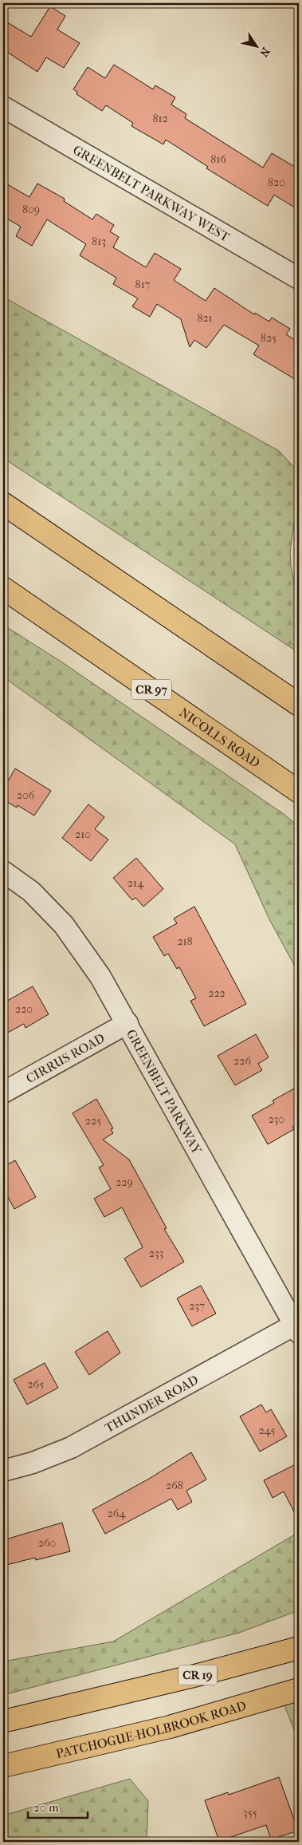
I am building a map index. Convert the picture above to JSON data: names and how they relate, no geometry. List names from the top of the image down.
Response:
{
  "streets": {
    "main road": [
      "CR 97",
      "NICOLLS ROAD",
      "CR 19",
      "PATCHOGUE-HOLBROOK ROAD"
    ],
    "street": [
      "GREENBELT PARKWAY WEST",
      "CIRRUS ROAD",
      "GREENBELT PARKWAY",
      "THUNDER ROAD"
    ]
  },
  "crossings": [
    ["CIRRUS ROAD", "GREENBELT PARKWAY"],
    ["GREENBELT PARKWAY", "THUNDER ROAD"]
  ],
  "house_numbers": [
    "812",
    "816",
    "820",
    "809",
    "813",
    "817",
    "821",
    "825",
    "206",
    "210",
    "214",
    "218",
    "222",
    "220",
    "226",
    "230",
    "225",
    "229",
    "233",
    "237",
    "265",
    "245",
    "268",
    "264",
    "260",
    "355"
  ],
  "scale_bar": "20 m",
  "north": "bottom right"
}
